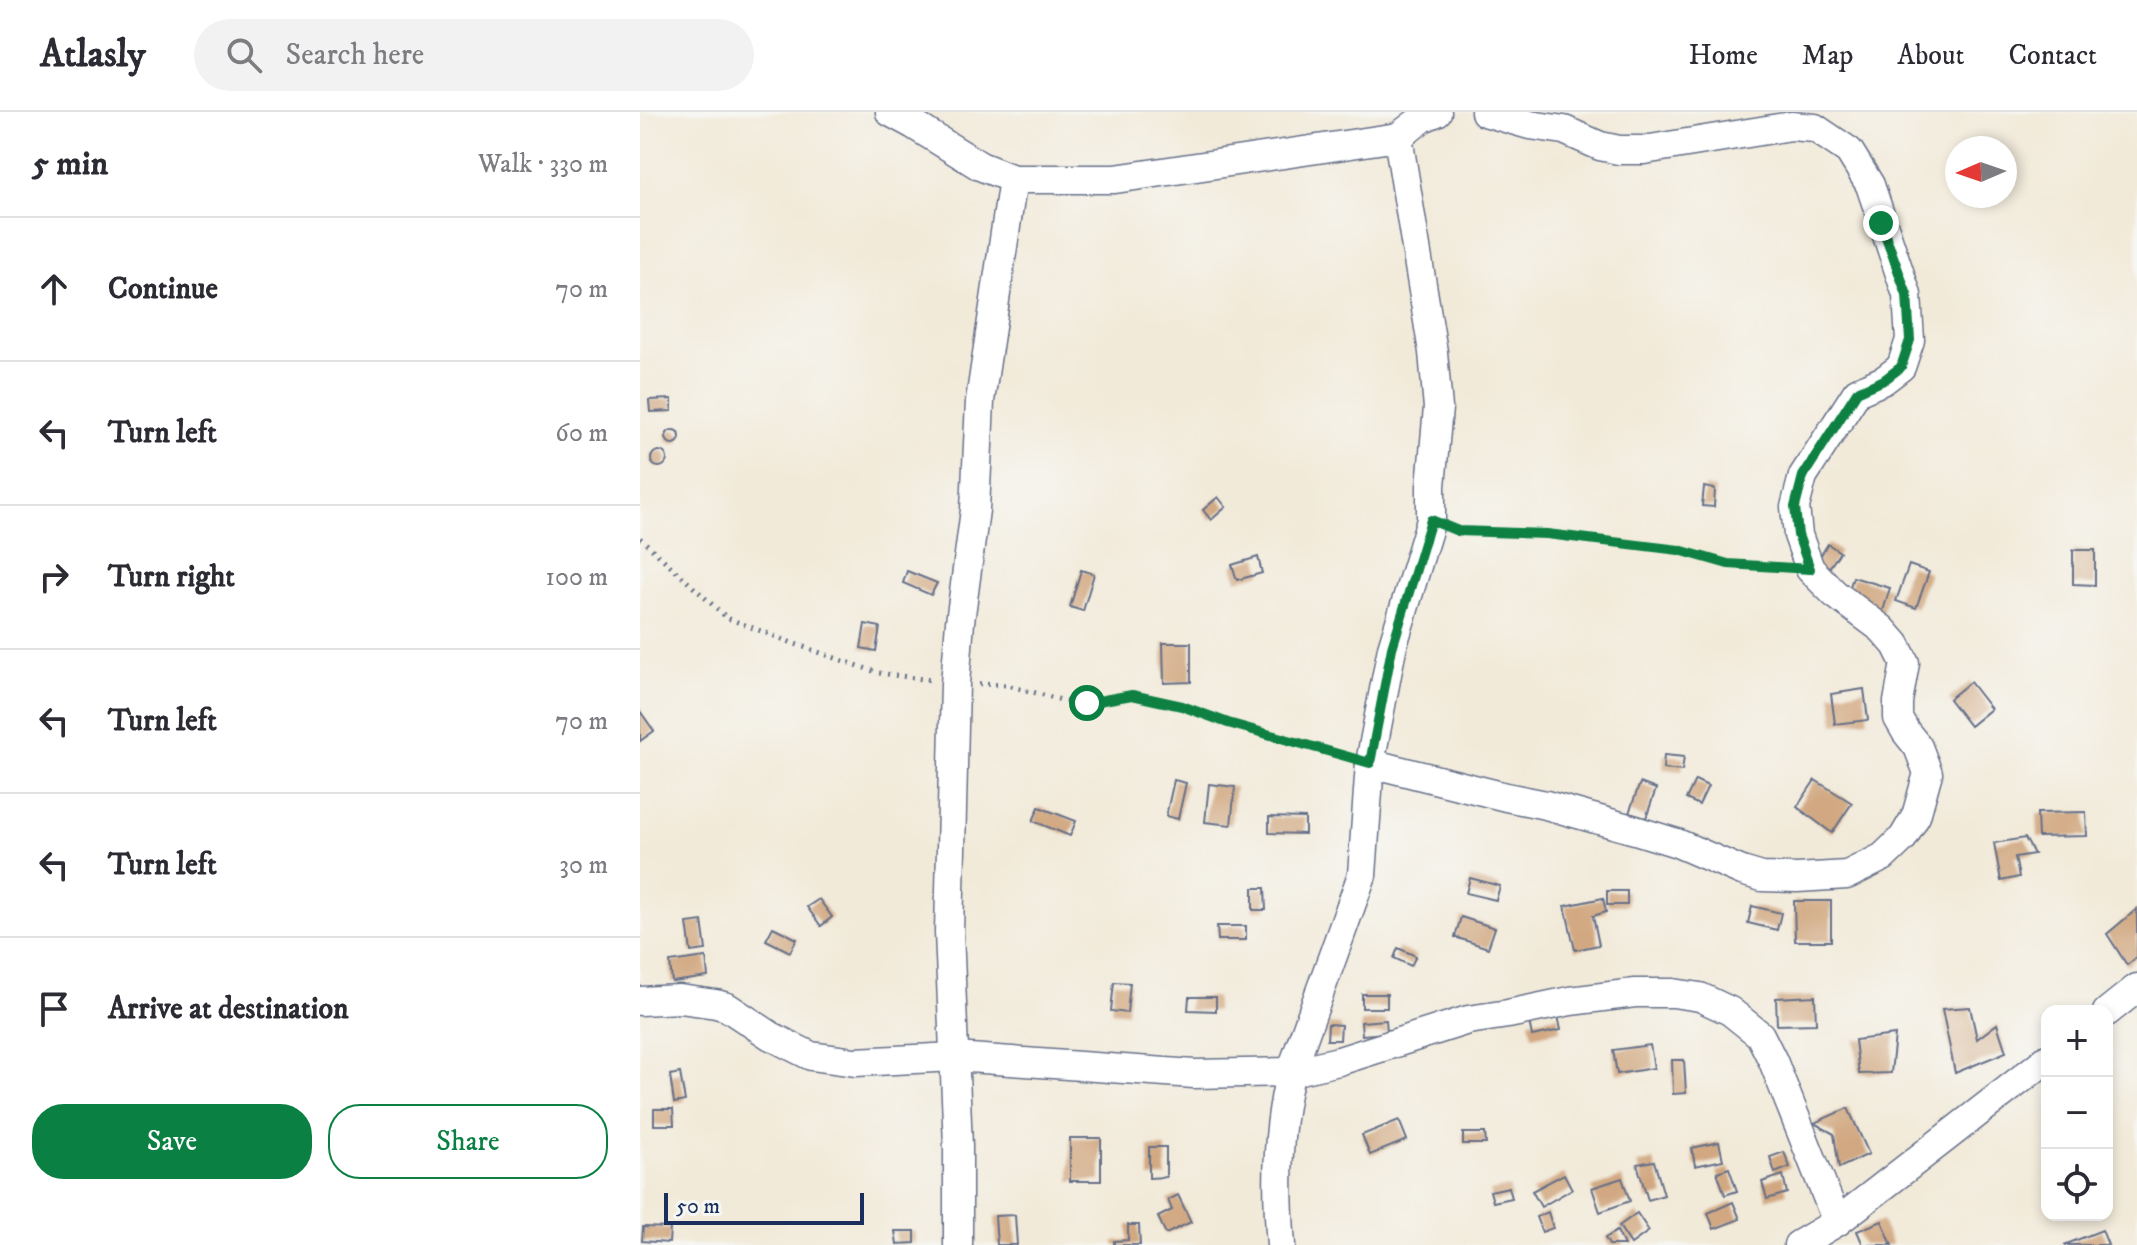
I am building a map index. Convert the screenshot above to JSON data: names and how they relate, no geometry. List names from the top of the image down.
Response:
{
  "scale_bar": "50 m",
  "north": "left",
  "page": {
    "header": "Atlasly",
    "search": "Search here",
    "nav": [
      "Home",
      "Map",
      "About",
      "Contact"
    ],
    "heading": ["5 min", "Walk · 330 m"],
    "list": [
      ["Continue", "70 m"],
      ["Turn left", "60 m"],
      ["Turn right", "100 m"],
      ["Turn left", "70 m"],
      ["Turn left", "30 m"],
      "Arrive at destination"
    ],
    "map_buttons": ["+", "−"],
    "buttons": ["Save", "Share"],
    "scale": "50 m"
  }
}
